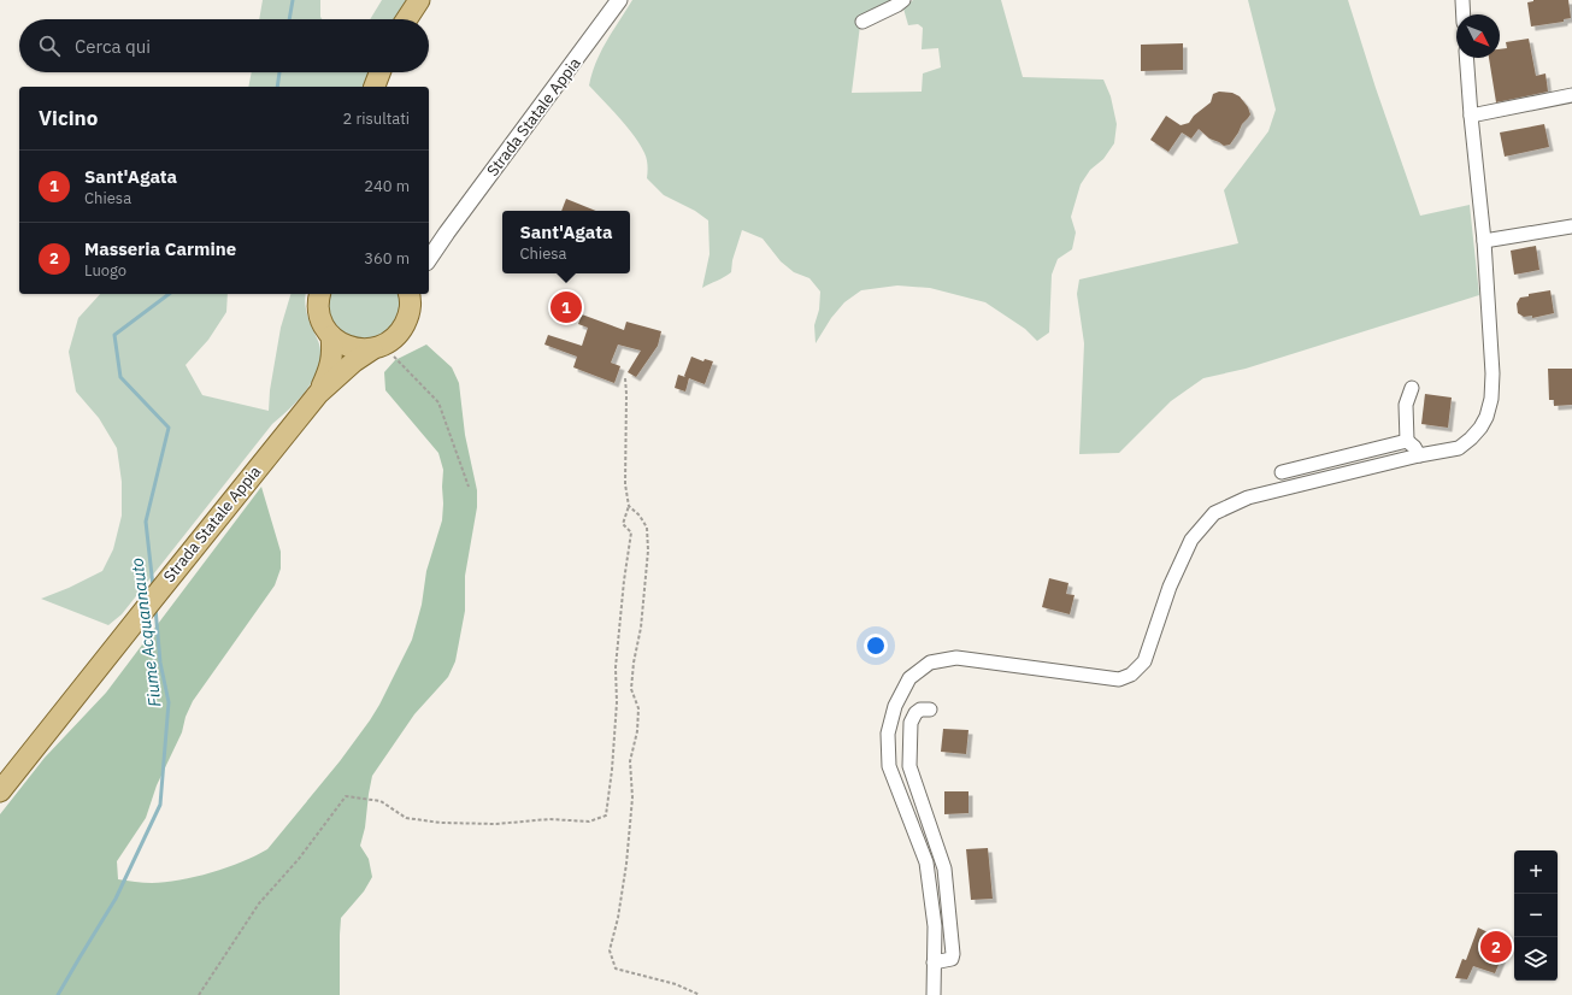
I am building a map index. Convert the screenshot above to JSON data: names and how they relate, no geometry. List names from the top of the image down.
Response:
{
  "streets": {
    "main road": ["Strada Statale Appia"]
  },
  "water": ["Fiume Acquannauto"],
  "north": "bottom right",
  "page": {
    "search": "Cerca qui",
    "heading": ["Vicino", "2 risultati"],
    "list": [
      {
        "mark": "1",
        "name": "Sant'Agata",
        "note": "Chiesa",
        "value": "240 m"
      },
      {
        "mark": "2",
        "name": "Masseria Carmine",
        "note": "Luogo",
        "value": "360 m"
      }
    ],
    "popup": ["Sant'Agata", "Chiesa"],
    "pins": ["1", "2"],
    "map_buttons": ["+", "−"]
  }
}
